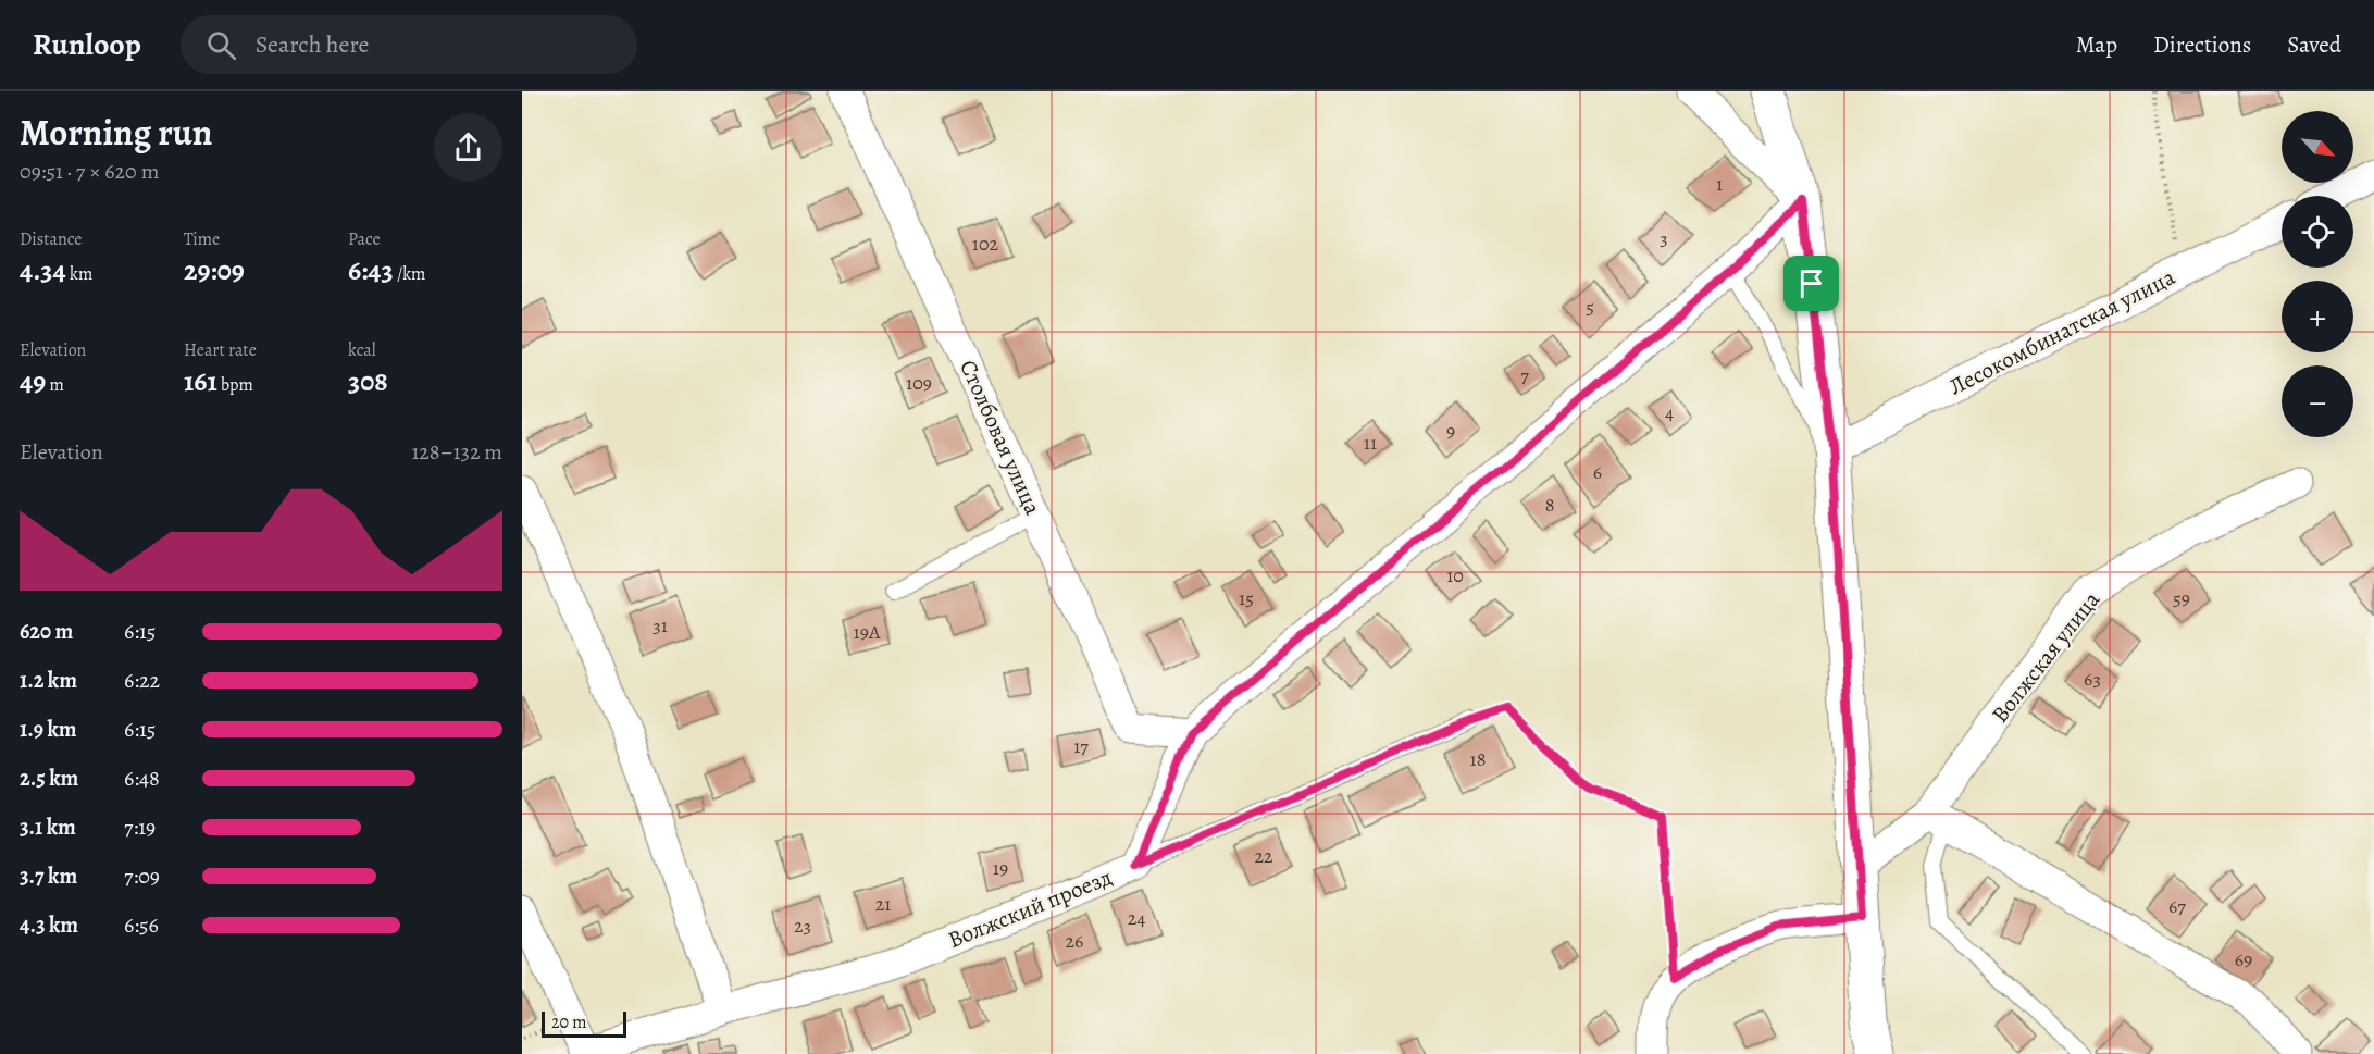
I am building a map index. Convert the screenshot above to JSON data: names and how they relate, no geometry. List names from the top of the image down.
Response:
{
  "streets": {
    "street": [
      "Лесокомбинатская улица",
      "Столбовая улица",
      "Волжская улица",
      "Волжский проезд"
    ]
  },
  "crossings": [
    ["Столбовая улица", "Волжский проезд"]
  ],
  "house_numbers": [
    "1",
    "3",
    "102",
    "5",
    "7",
    "109",
    "4",
    "9",
    "11",
    "6",
    "8",
    "10",
    "15",
    "59",
    "31",
    "19А",
    "63",
    "17",
    "18",
    "22",
    "19",
    "21",
    "67",
    "24",
    "23",
    "26",
    "69"
  ],
  "scale_bar": "20 m",
  "north": "bottom right",
  "page": {
    "header": "Runloop",
    "search": "Search here",
    "nav": ["Map", "Directions", "Saved"],
    "heading": ["Morning run", "09:51 · 7 × 620 m"],
    "map_buttons": ["+", "−"],
    "stats": [
      ["Distance", "4.34 km"],
      ["Time", "29:09"],
      ["Pace", "6:43 /km"],
      ["Elevation", "49 m"],
      ["Heart rate", "161 bpm"],
      ["kcal", "308"]
    ],
    "chart": ["Elevation", "128–132 m"],
    "list": [
      {
        "name": "620 m",
        "note": "6:15"
      },
      {
        "name": "1.2 km",
        "note": "6:22"
      },
      {
        "name": "1.9 km",
        "note": "6:15"
      },
      {
        "name": "2.5 km",
        "note": "6:48"
      },
      {
        "name": "3.1 km",
        "note": "7:19"
      },
      {
        "name": "3.7 km",
        "note": "7:09"
      },
      {
        "name": "4.3 km",
        "note": "6:56"
      }
    ],
    "scale": "20 m"
  }
}
